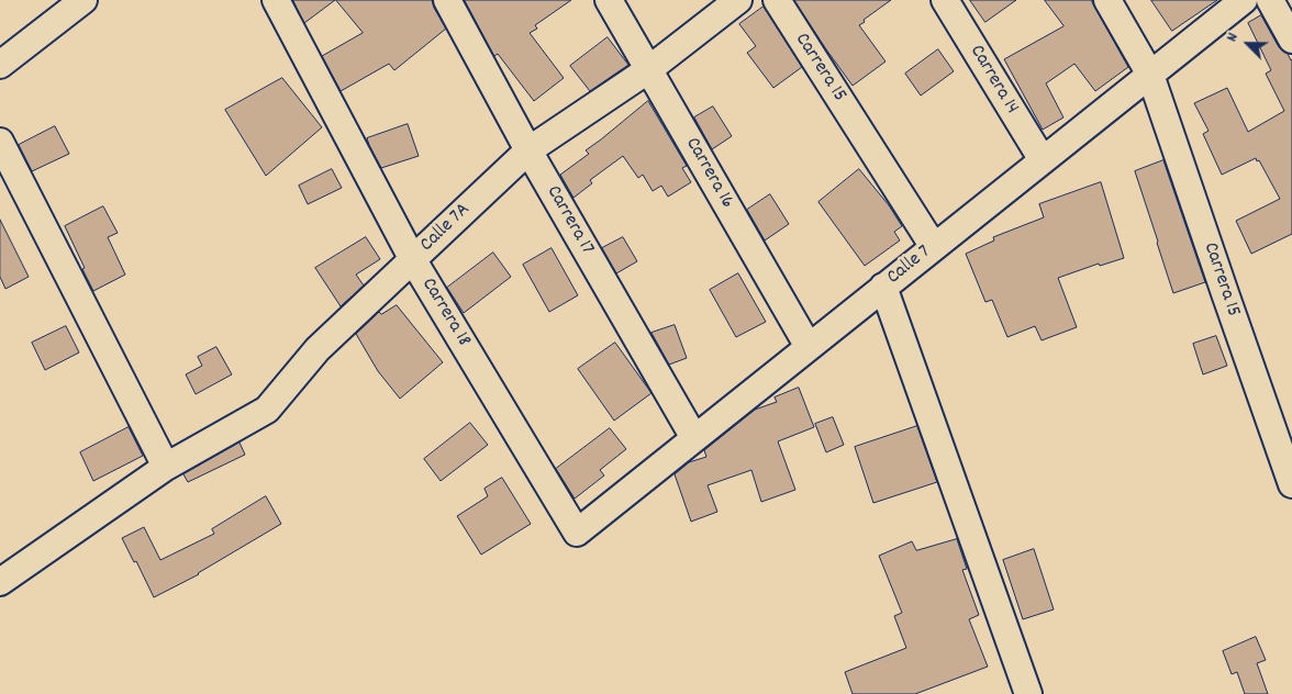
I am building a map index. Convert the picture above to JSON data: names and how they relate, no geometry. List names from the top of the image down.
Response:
{
  "streets": {
    "street": [
      "Carrera 15",
      "Carrera 14",
      "Carrera 16",
      "Carrera 17",
      "Calle 7A",
      "Calle 7",
      "Carrera 18"
    ]
  },
  "crossings": [
    ["Carrera 15", "Calle 7"],
    ["Carrera 14", "Calle 7"],
    ["Carrera 16", "Calle 7A"],
    ["Carrera 16", "Calle 7"],
    ["Carrera 17", "Calle 7A"],
    ["Carrera 17", "Calle 7"],
    ["Calle 7A", "Carrera 18"],
    ["Calle 7", "Carrera 18"]
  ],
  "north": "top left"
}
